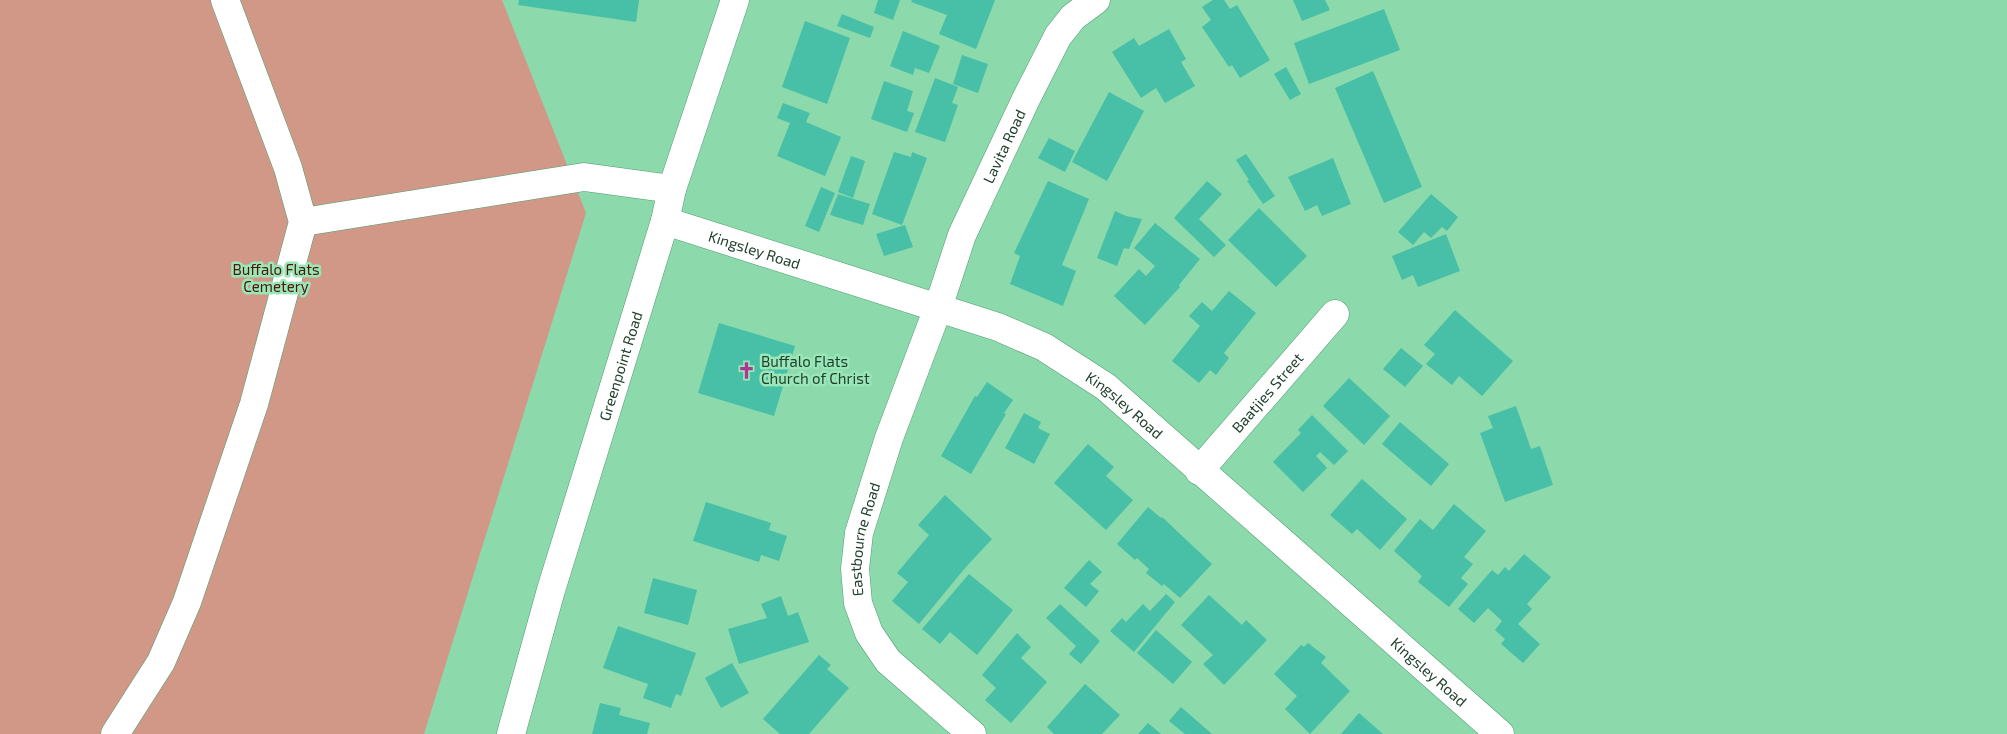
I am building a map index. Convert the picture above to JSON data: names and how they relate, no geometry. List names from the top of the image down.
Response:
{
  "streets": {
    "street": [
      "Lavita Road",
      "Kingsley Road",
      "Greenpoint Road",
      "Baatjies Street",
      "Eastbourne Road"
    ]
  },
  "crossings": [
    ["Lavita Road", "Kingsley Road"],
    ["Lavita Road", "Eastbourne Road"],
    ["Kingsley Road", "Greenpoint Road"],
    ["Kingsley Road", "Baatjies Street"],
    ["Kingsley Road", "Eastbourne Road"]
  ],
  "parks": ["Buffalo Flats Cemetery"],
  "places": {
    "church": ["Buffalo Flats Church of Christ"]
  }
}
